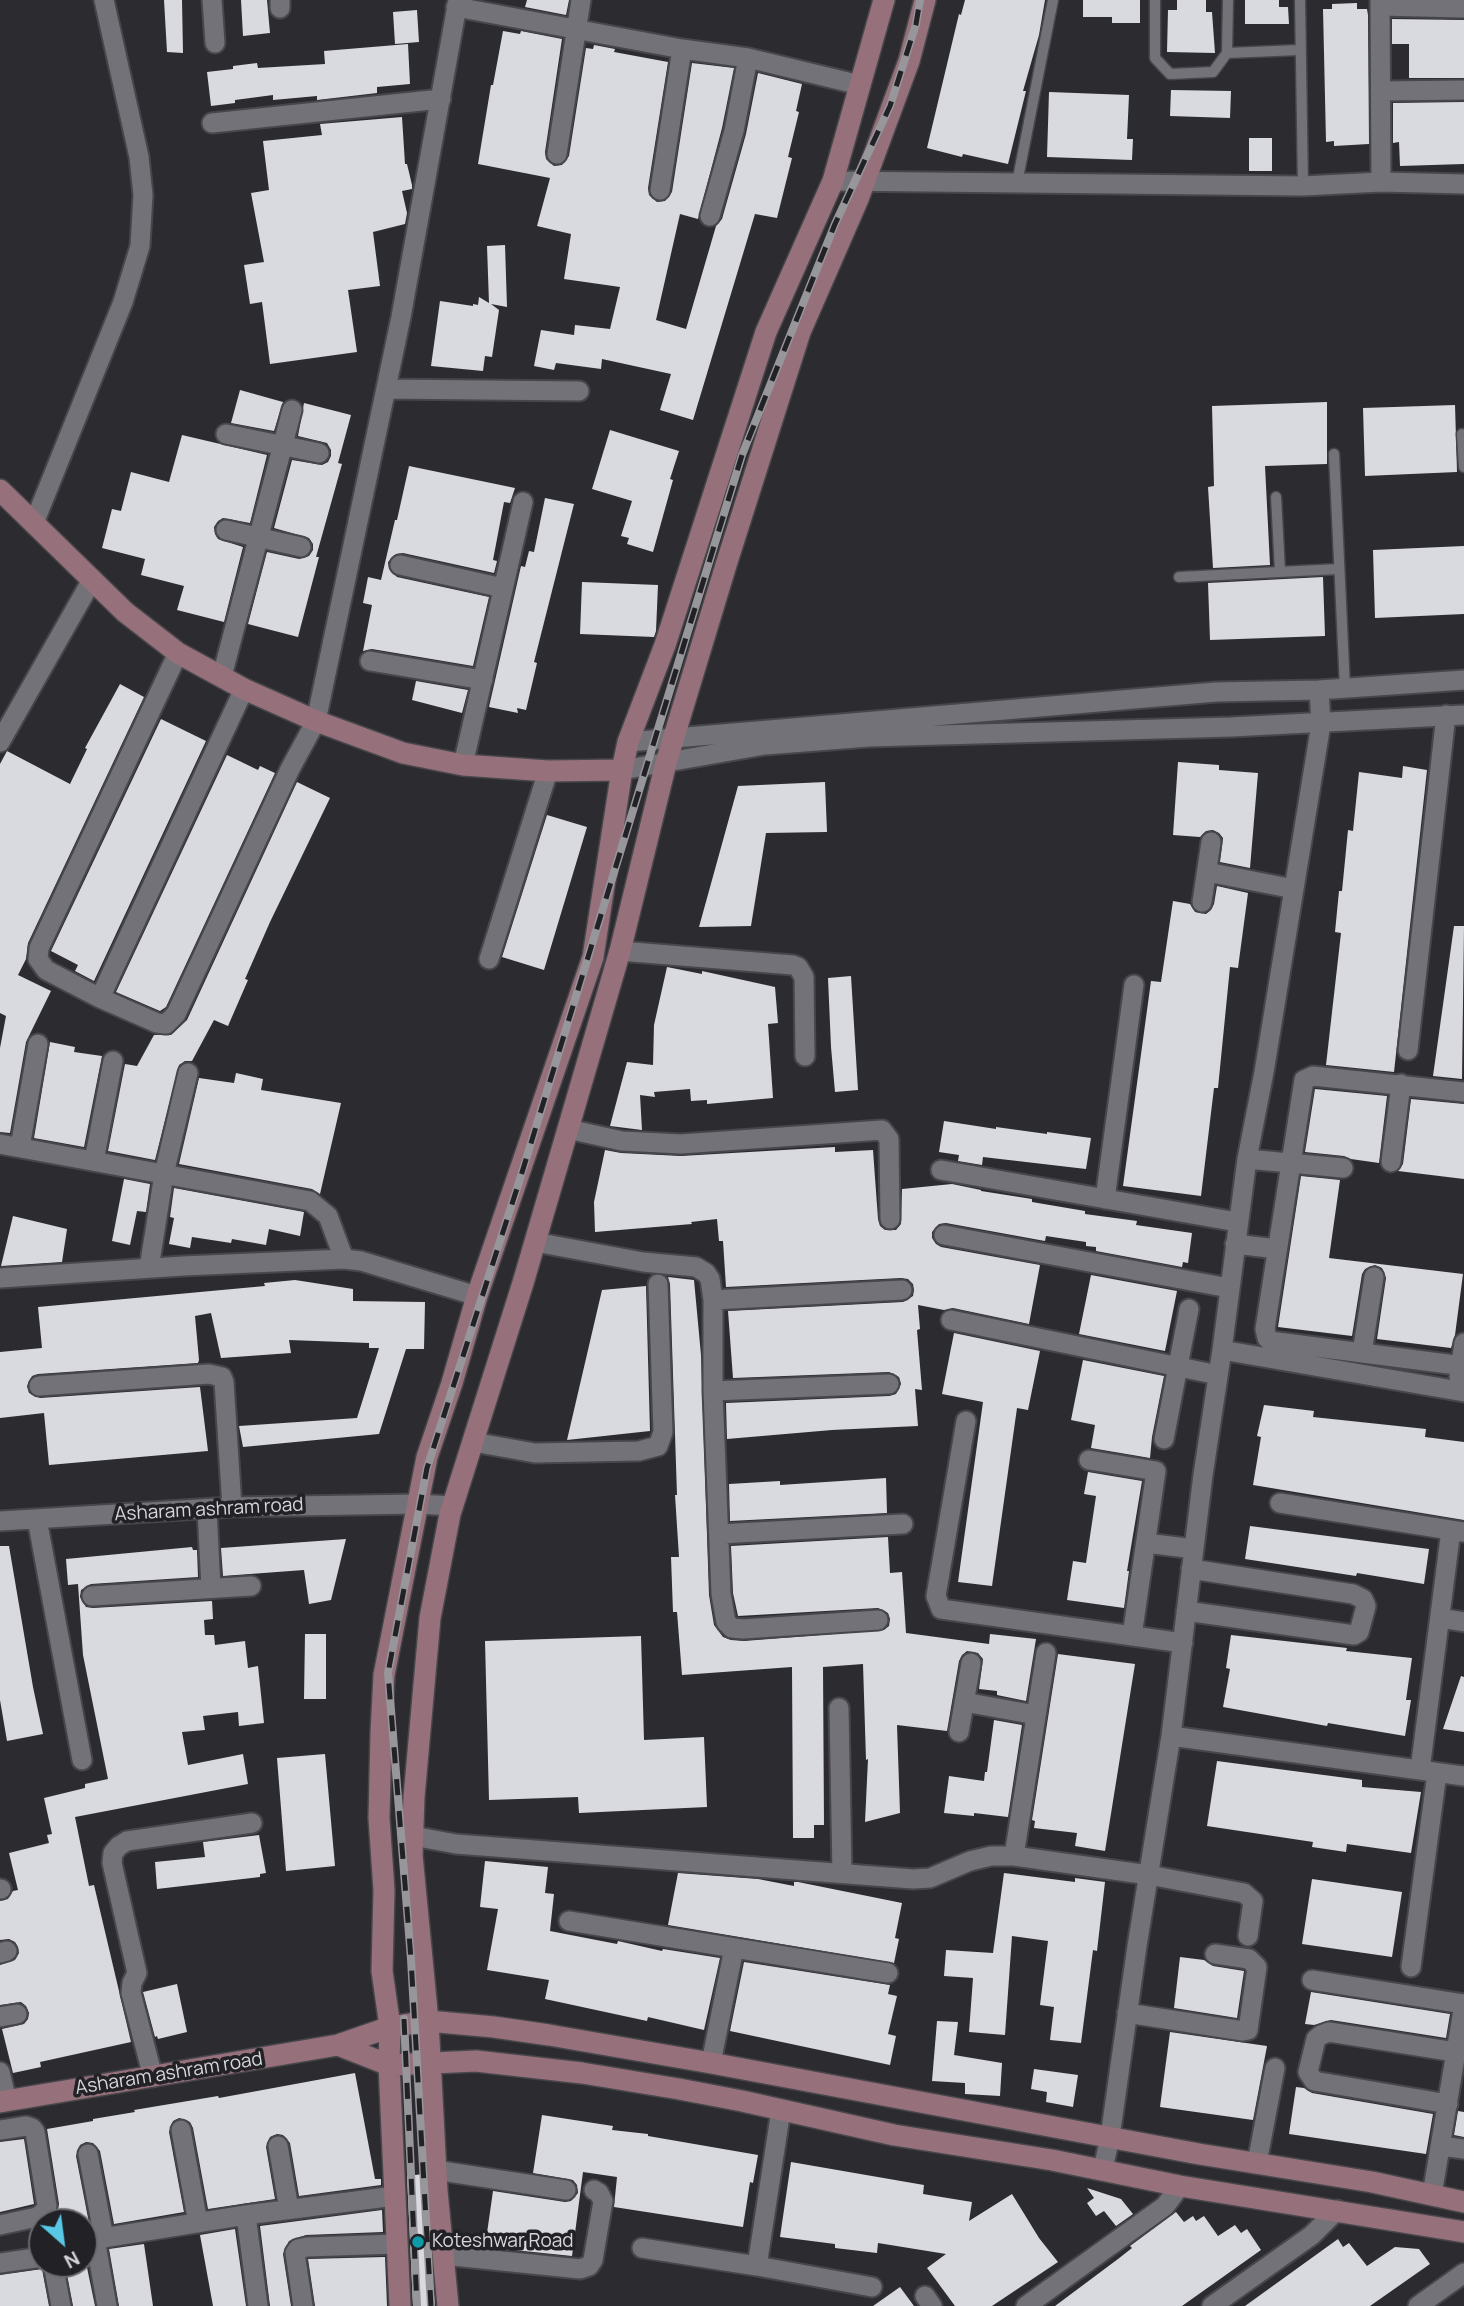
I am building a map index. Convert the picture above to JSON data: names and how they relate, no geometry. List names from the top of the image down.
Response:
{
  "streets": {
    "street": ["Asharam ashram road"]
  },
  "places": ["Koteshwar Road"],
  "north": "bottom right"
}
